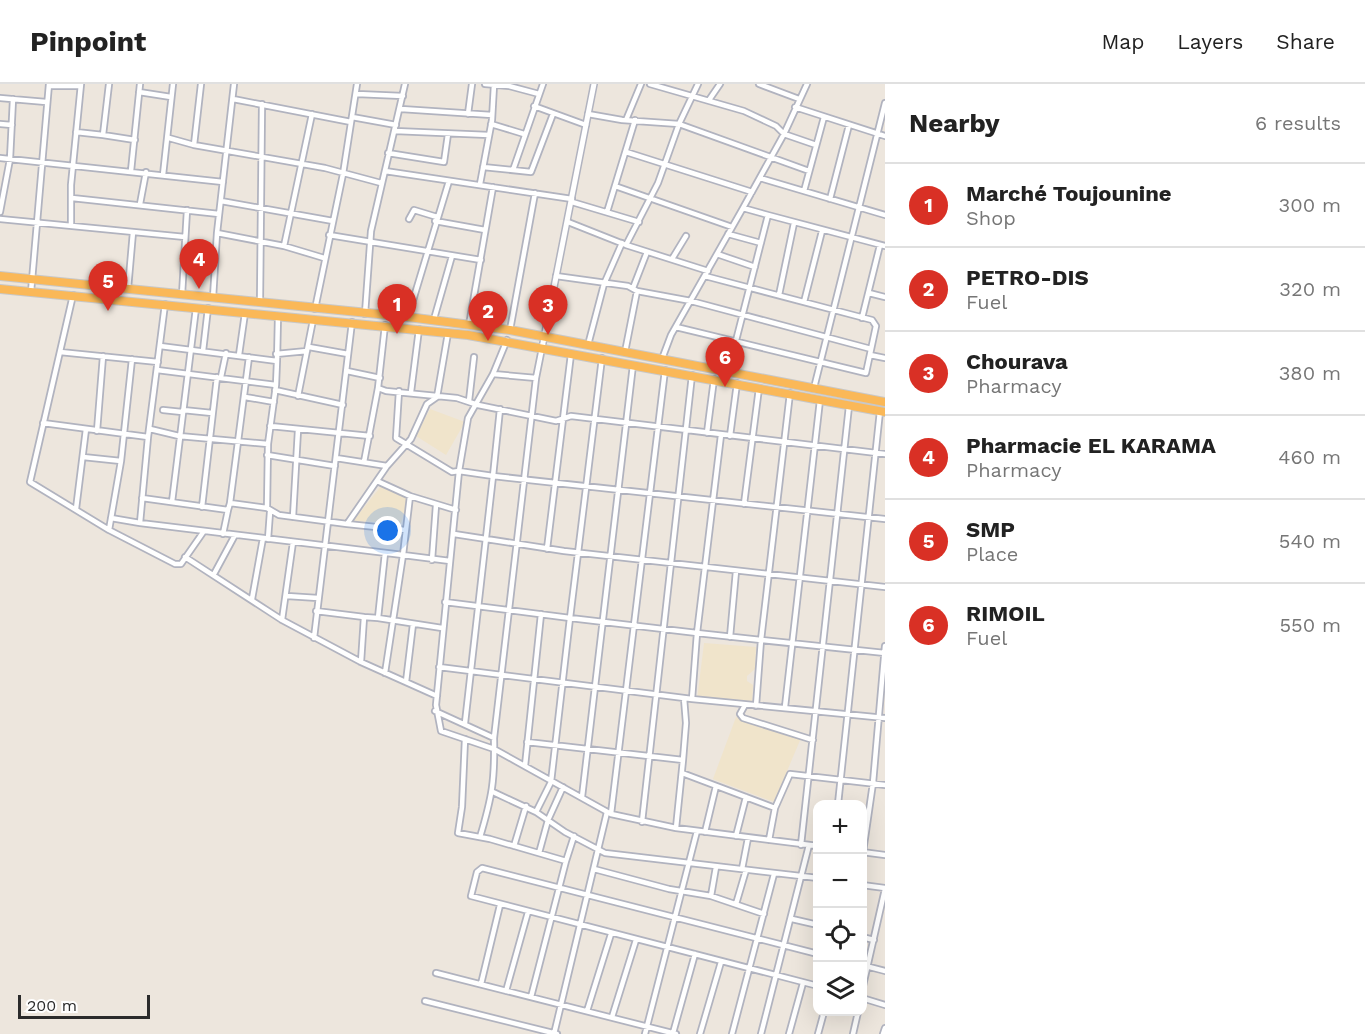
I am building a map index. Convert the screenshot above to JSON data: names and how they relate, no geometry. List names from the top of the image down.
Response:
{
  "scale_bar": "200 m",
  "page": {
    "header": "Pinpoint",
    "nav": ["Map", "Layers", "Share"],
    "heading": ["Nearby", "6 results"],
    "list": [
      {
        "mark": "1",
        "name": "Marché Toujounine",
        "note": "Shop",
        "value": "300 m"
      },
      {
        "mark": "2",
        "name": "PETRO-DIS",
        "note": "Fuel",
        "value": "320 m"
      },
      {
        "mark": "3",
        "name": "Chourava",
        "note": "Pharmacy",
        "value": "380 m"
      },
      {
        "mark": "4",
        "name": "Pharmacie EL KARAMA",
        "note": "Pharmacy",
        "value": "460 m"
      },
      {
        "mark": "5",
        "name": "SMP",
        "note": "Place",
        "value": "540 m"
      },
      {
        "mark": "6",
        "name": "RIMOIL",
        "note": "Fuel",
        "value": "550 m"
      }
    ],
    "pins": [
      "4",
      "5",
      "1",
      "3",
      "2",
      "6"
    ],
    "map_buttons": ["+", "−"],
    "scale": "200 m"
  }
}
